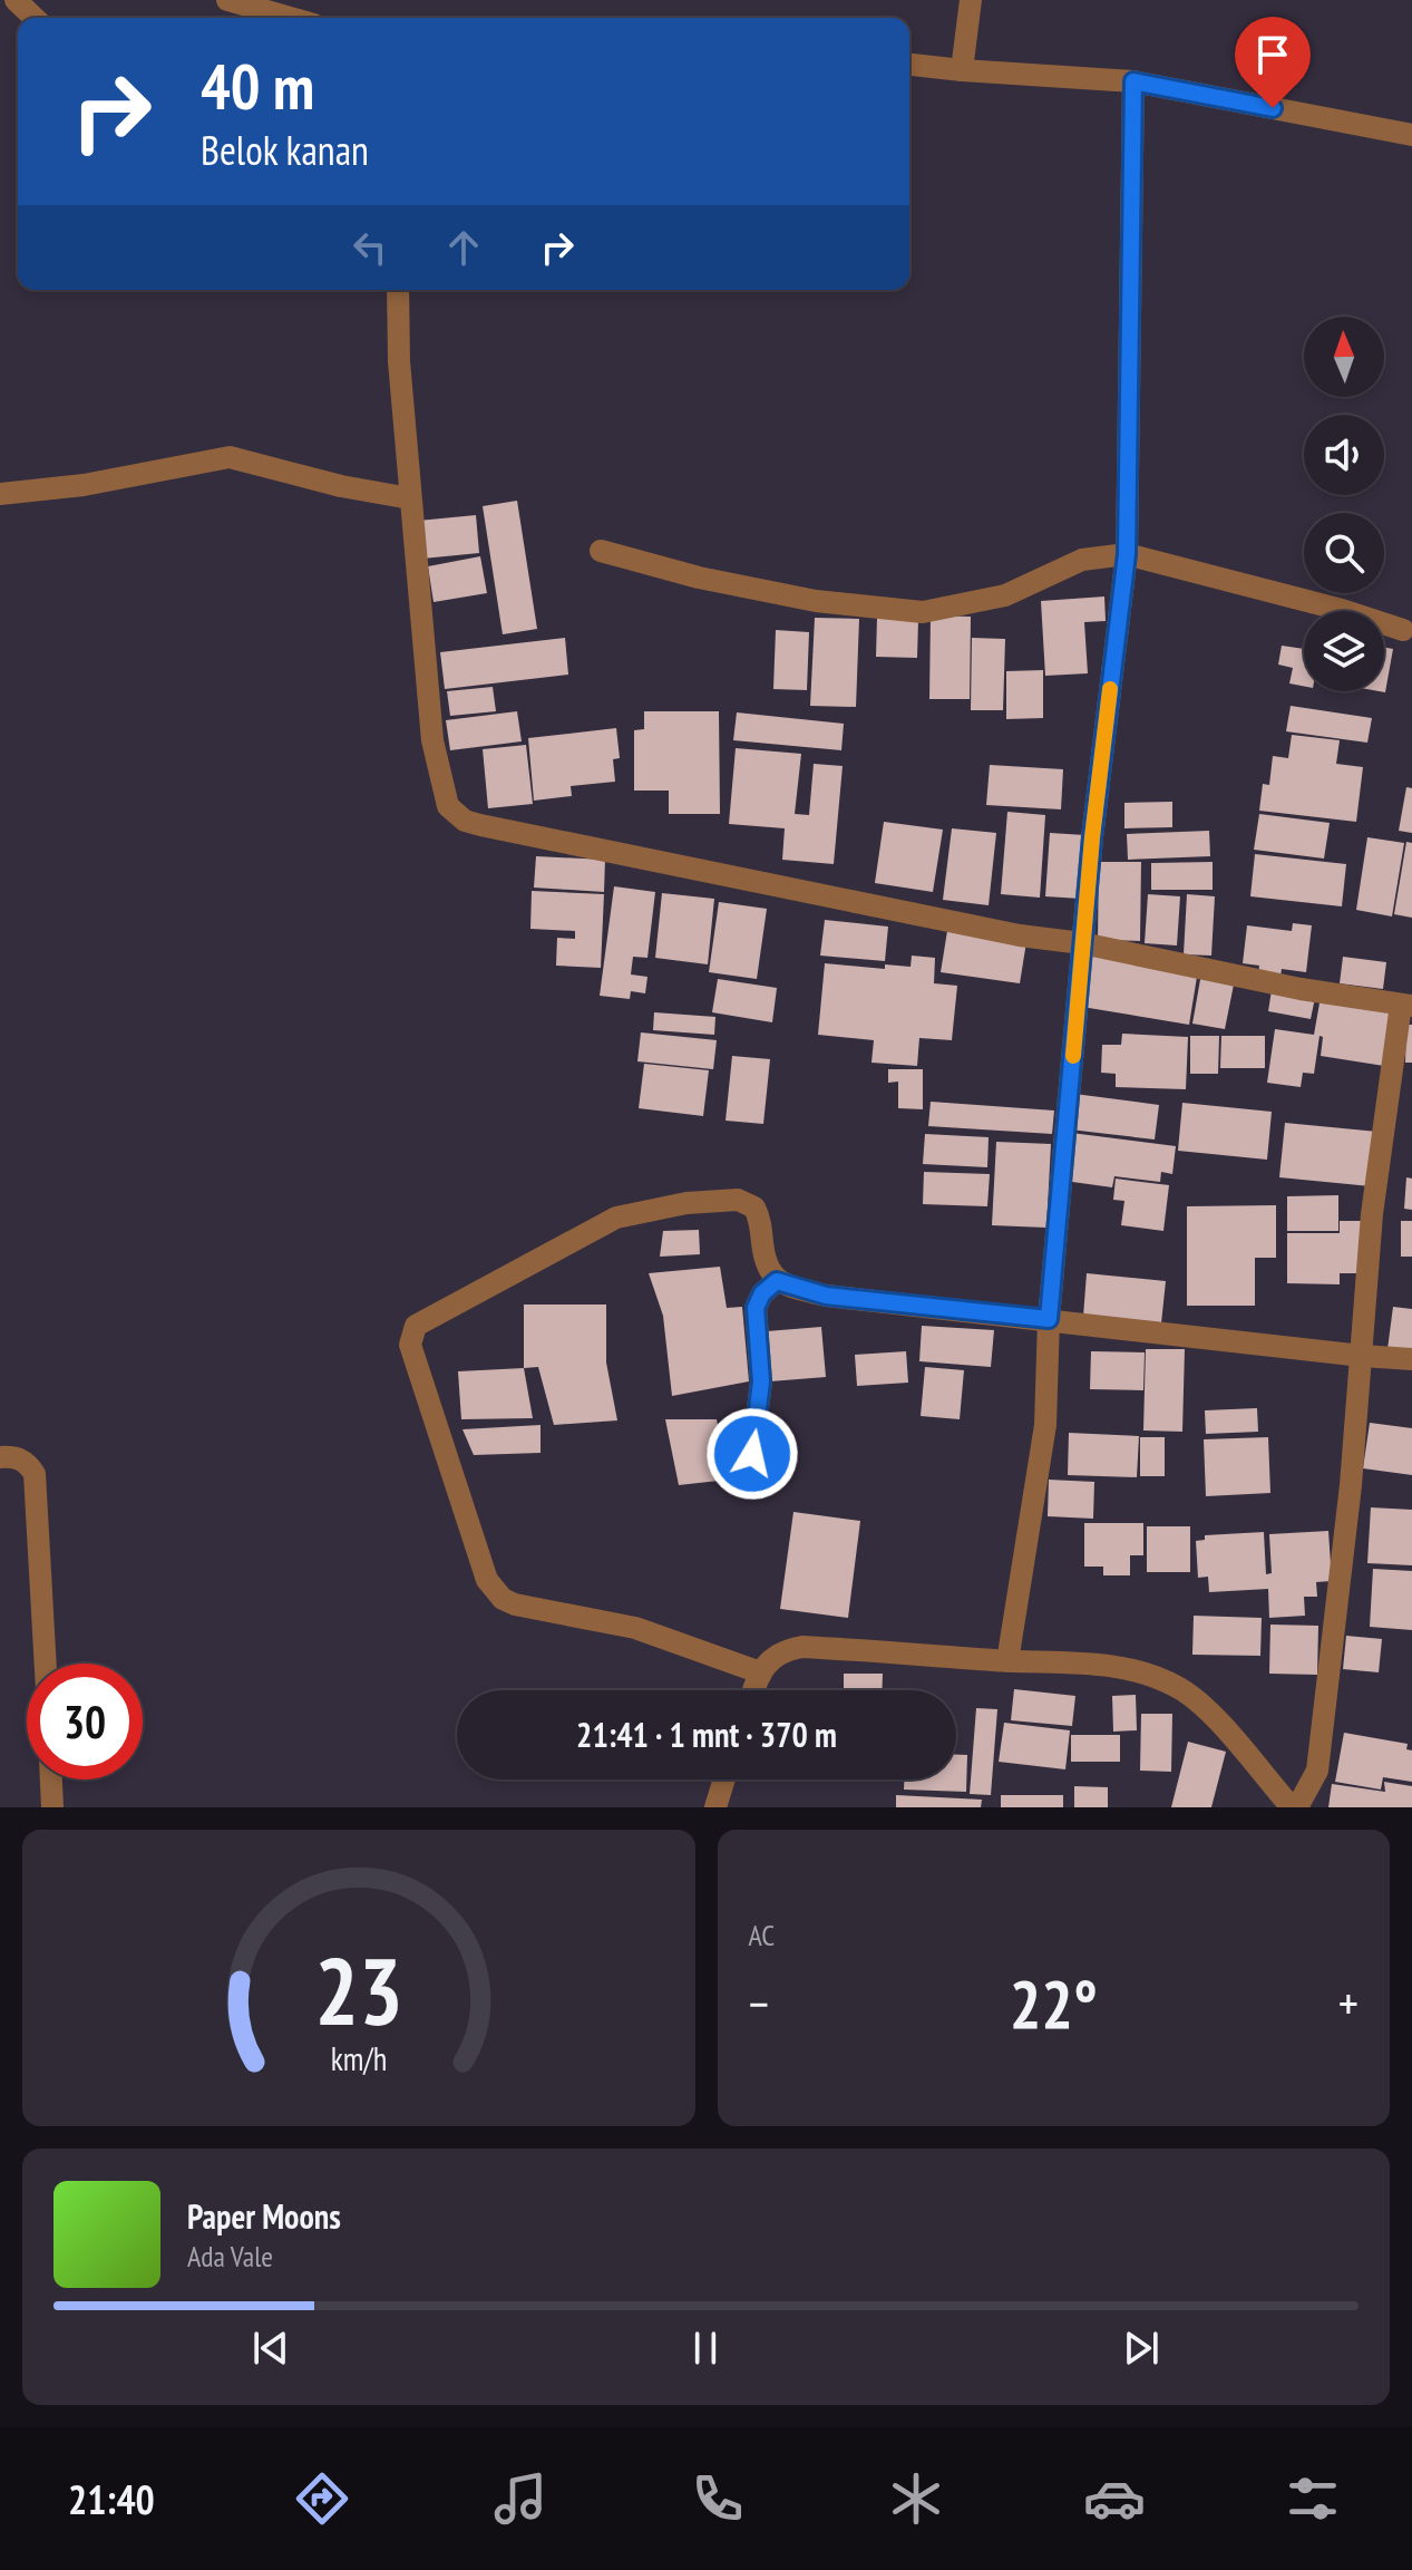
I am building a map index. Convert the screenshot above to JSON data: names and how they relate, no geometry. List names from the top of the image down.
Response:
{
  "north": "top",
  "page": {
    "turn": ["40 m", "Belok kanan"],
    "limit": "30",
    "trip": "21:41 · 1 mnt · 370 m",
    "tile": "AC",
    "heat": ["−", "22°", "+"],
    "song": ["Paper Moons", "Ada Vale"],
    "tabs": "21:40",
    "gauge": ["23", "km/h"]
  }
}
